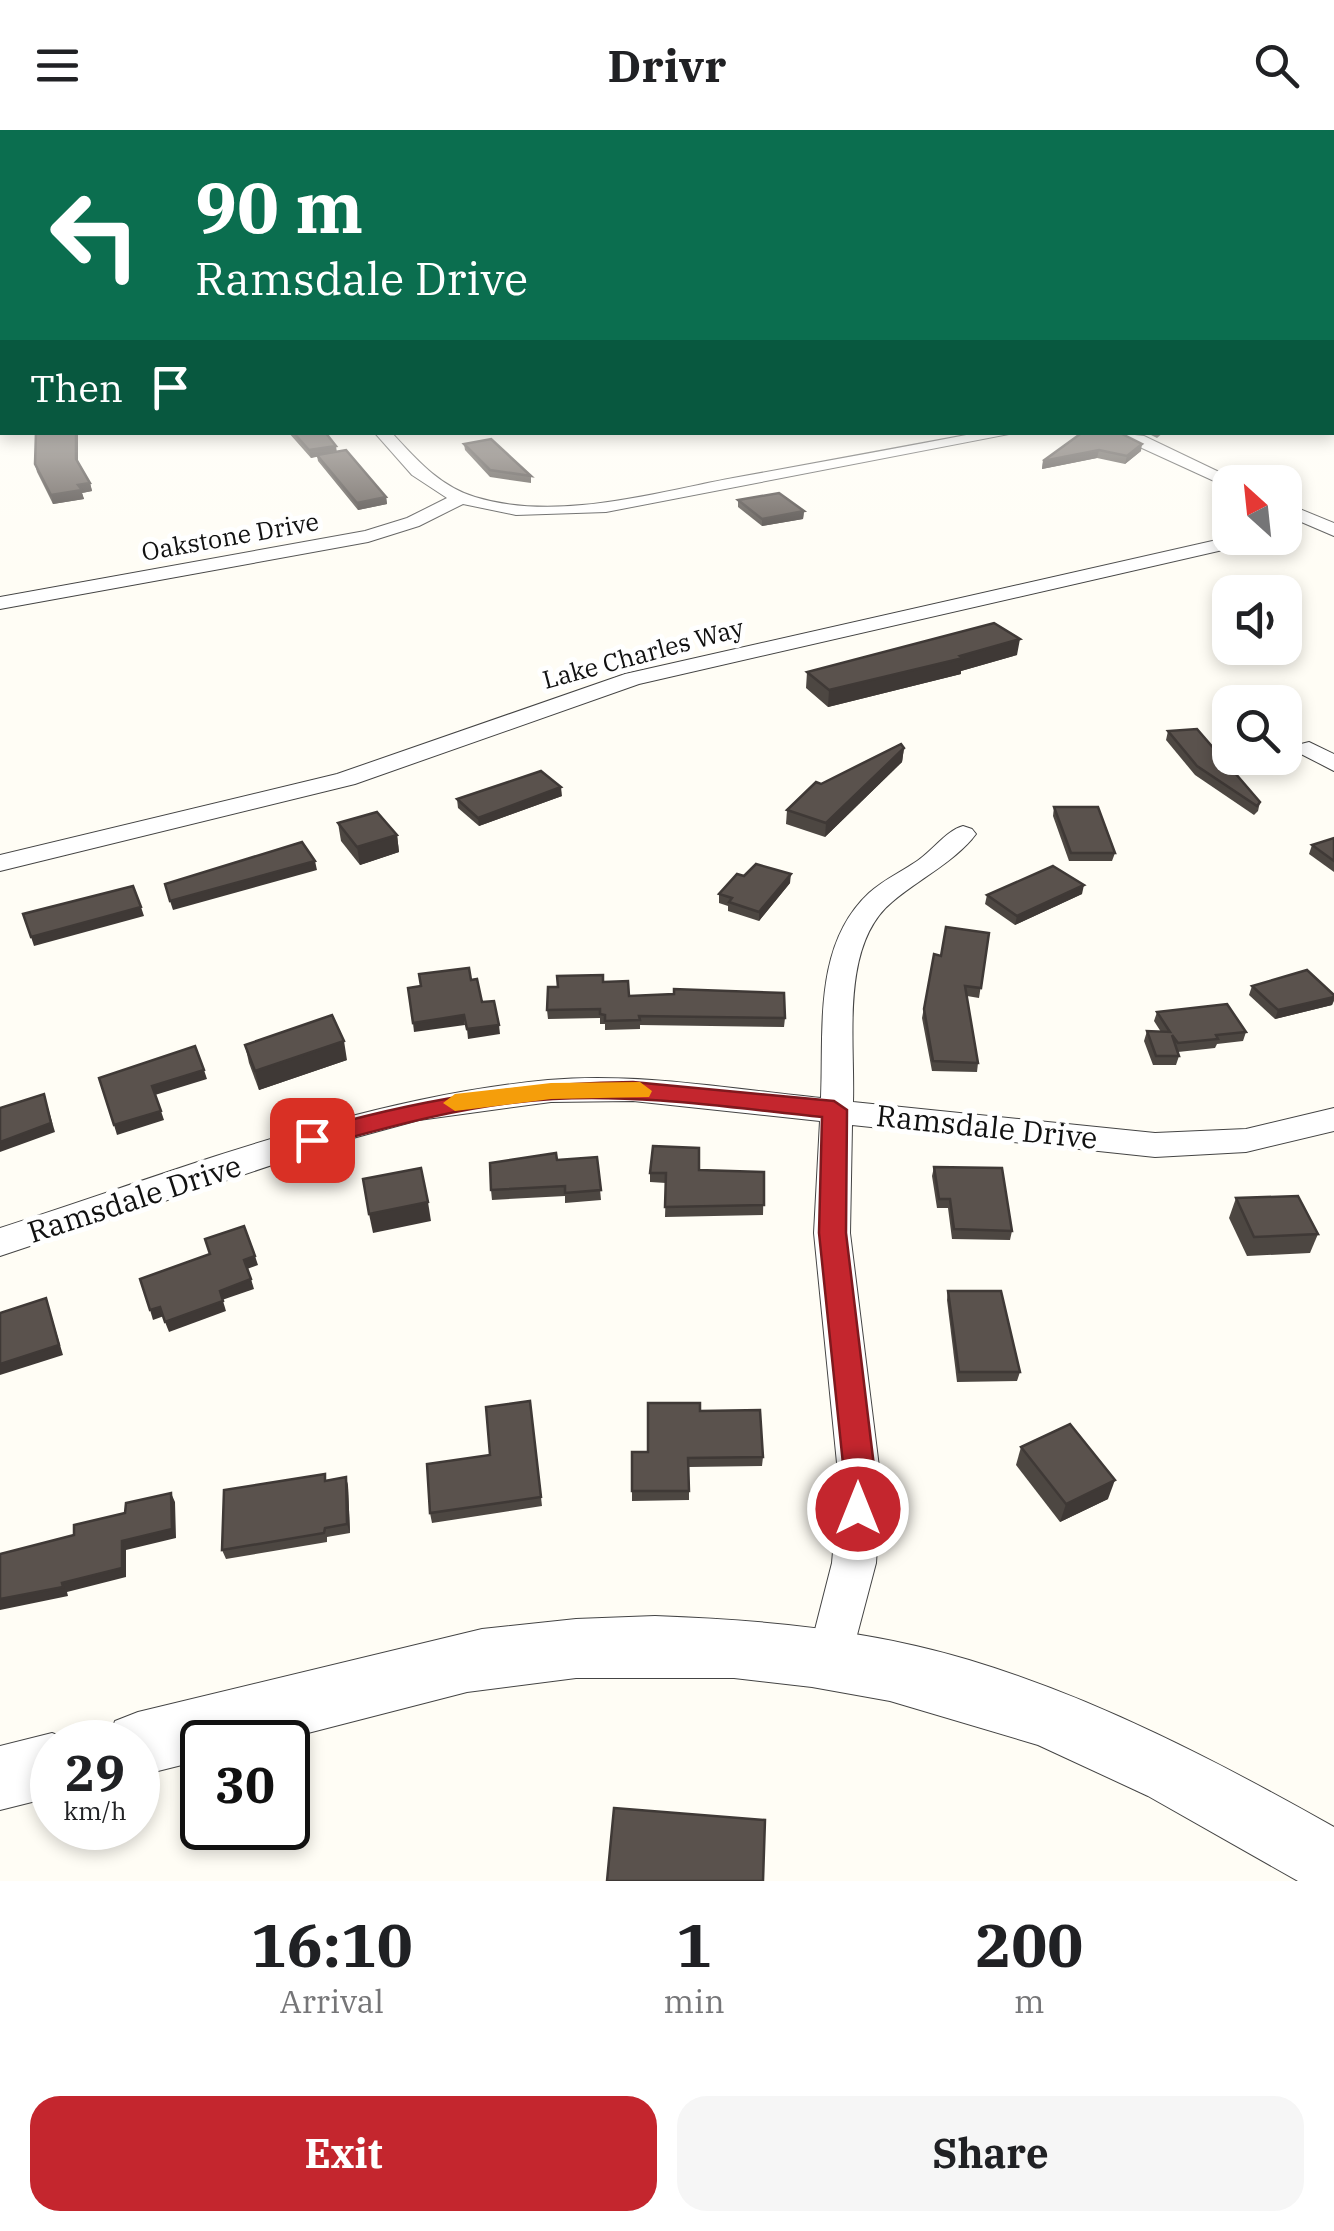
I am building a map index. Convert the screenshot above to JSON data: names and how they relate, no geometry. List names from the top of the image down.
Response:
{
  "streets": {
    "street": ["Oakstone Drive", "Lake Charles Way", "Ramsdale Drive"]
  },
  "north": "top left",
  "page": {
    "header": "Drivr",
    "turn": ["90 m", "Ramsdale Drive"],
    "then": "Then",
    "speed": "29 km/h",
    "limit": "30",
    "eta": [
      "16:10",
      "Arrival",
      "1",
      "min",
      "200",
      "m"
    ],
    "buttons": ["Exit", "Share"]
  }
}
